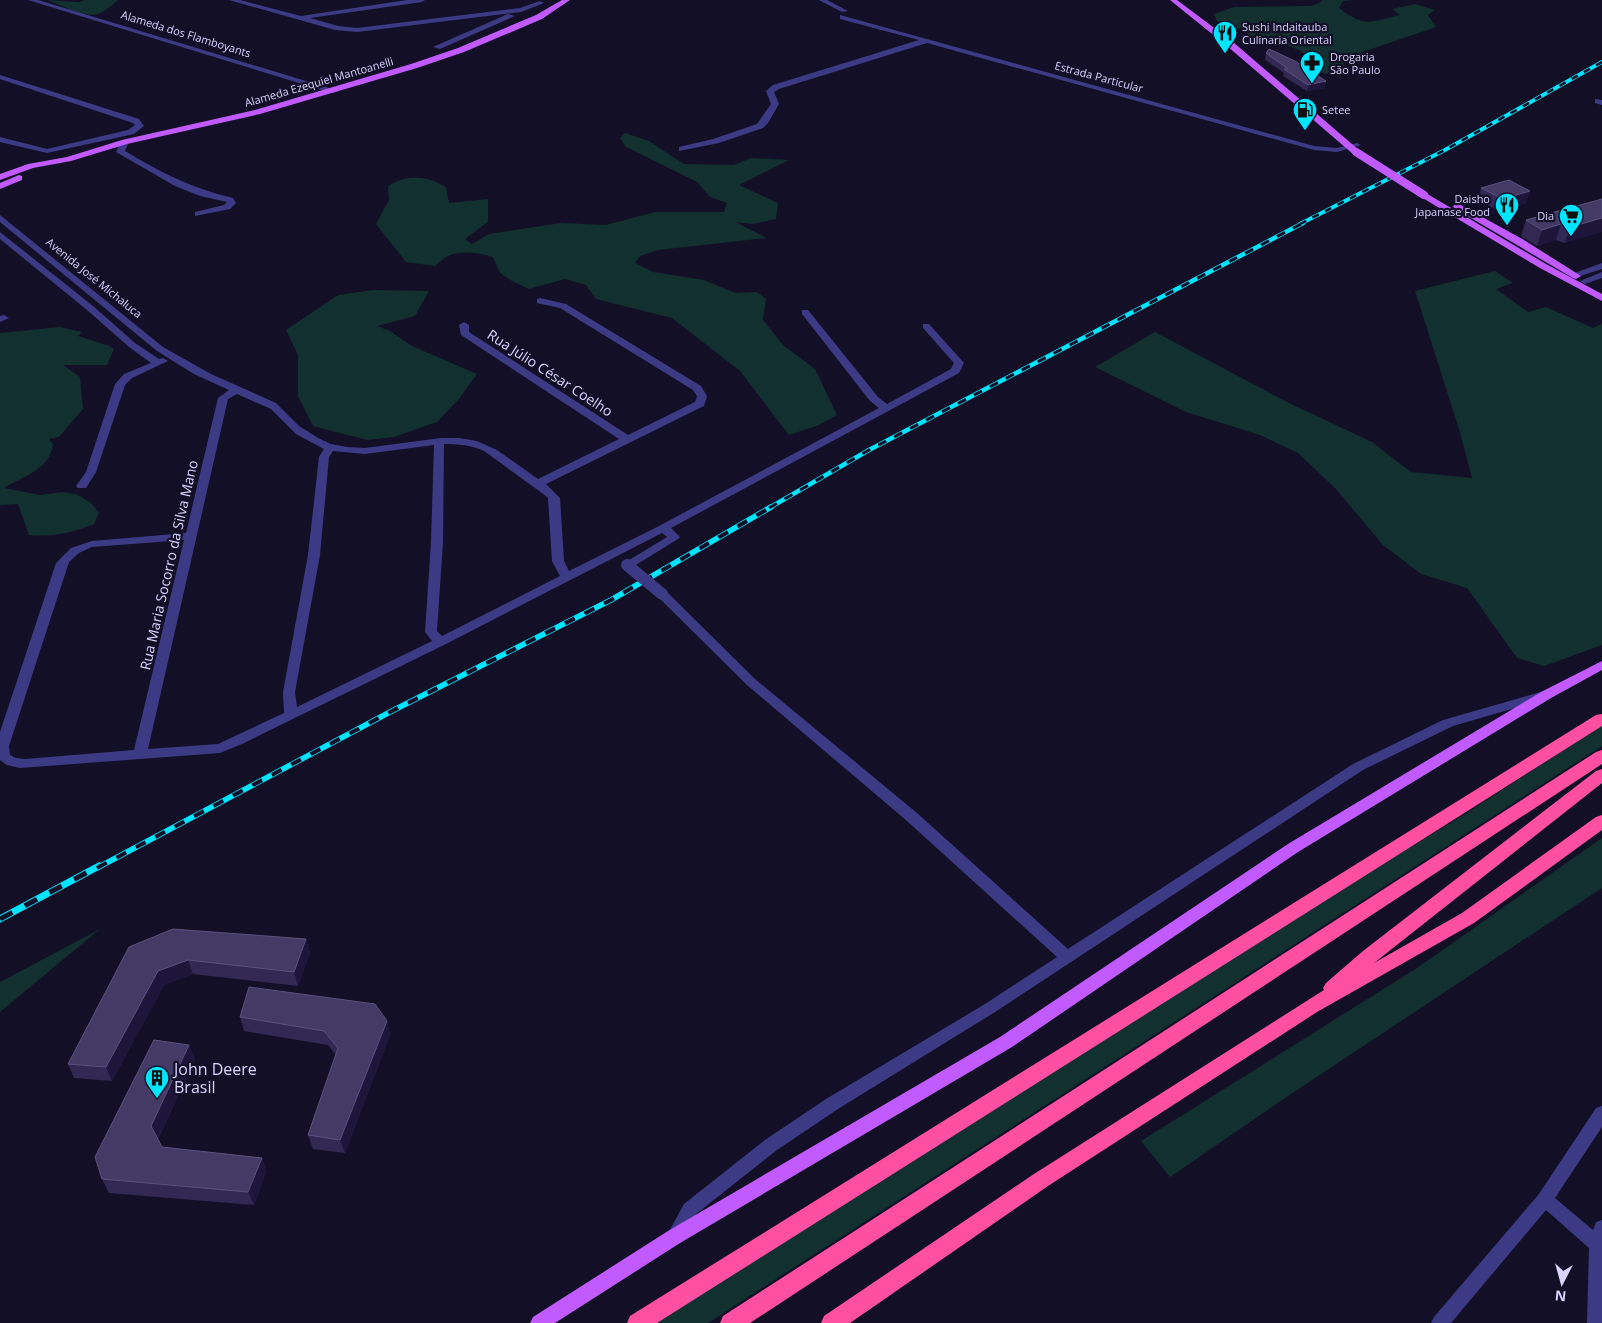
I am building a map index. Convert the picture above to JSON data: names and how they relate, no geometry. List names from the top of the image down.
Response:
{
  "streets": {
    "main road": ["Alameda Ezequiel Mantoanelli"],
    "street": [
      "Alameda dos Flamboyants",
      "Estrada Particular",
      "Avenida José Michaluca",
      "Rua Júlio César Coelho",
      "Rua Maria Socorro da Silva Mano"
    ]
  },
  "crossings": [
    ["Alameda dos Flamboyants", "Alameda Ezequiel Mantoanelli"],
    ["Avenida José Michaluca", "Rua Maria Socorro da Silva Mano"]
  ],
  "places": {
    "restaurant": ["Sushi Indaitauba Culinaria Oriental", "Daisho Japanase Food"],
    "pharmacy": ["Drogaria São Paulo"],
    "fuel station": ["Setee"],
    "supermarket": ["Dia"],
    "building": ["John Deere Brasil"]
  },
  "north": "bottom"
}
